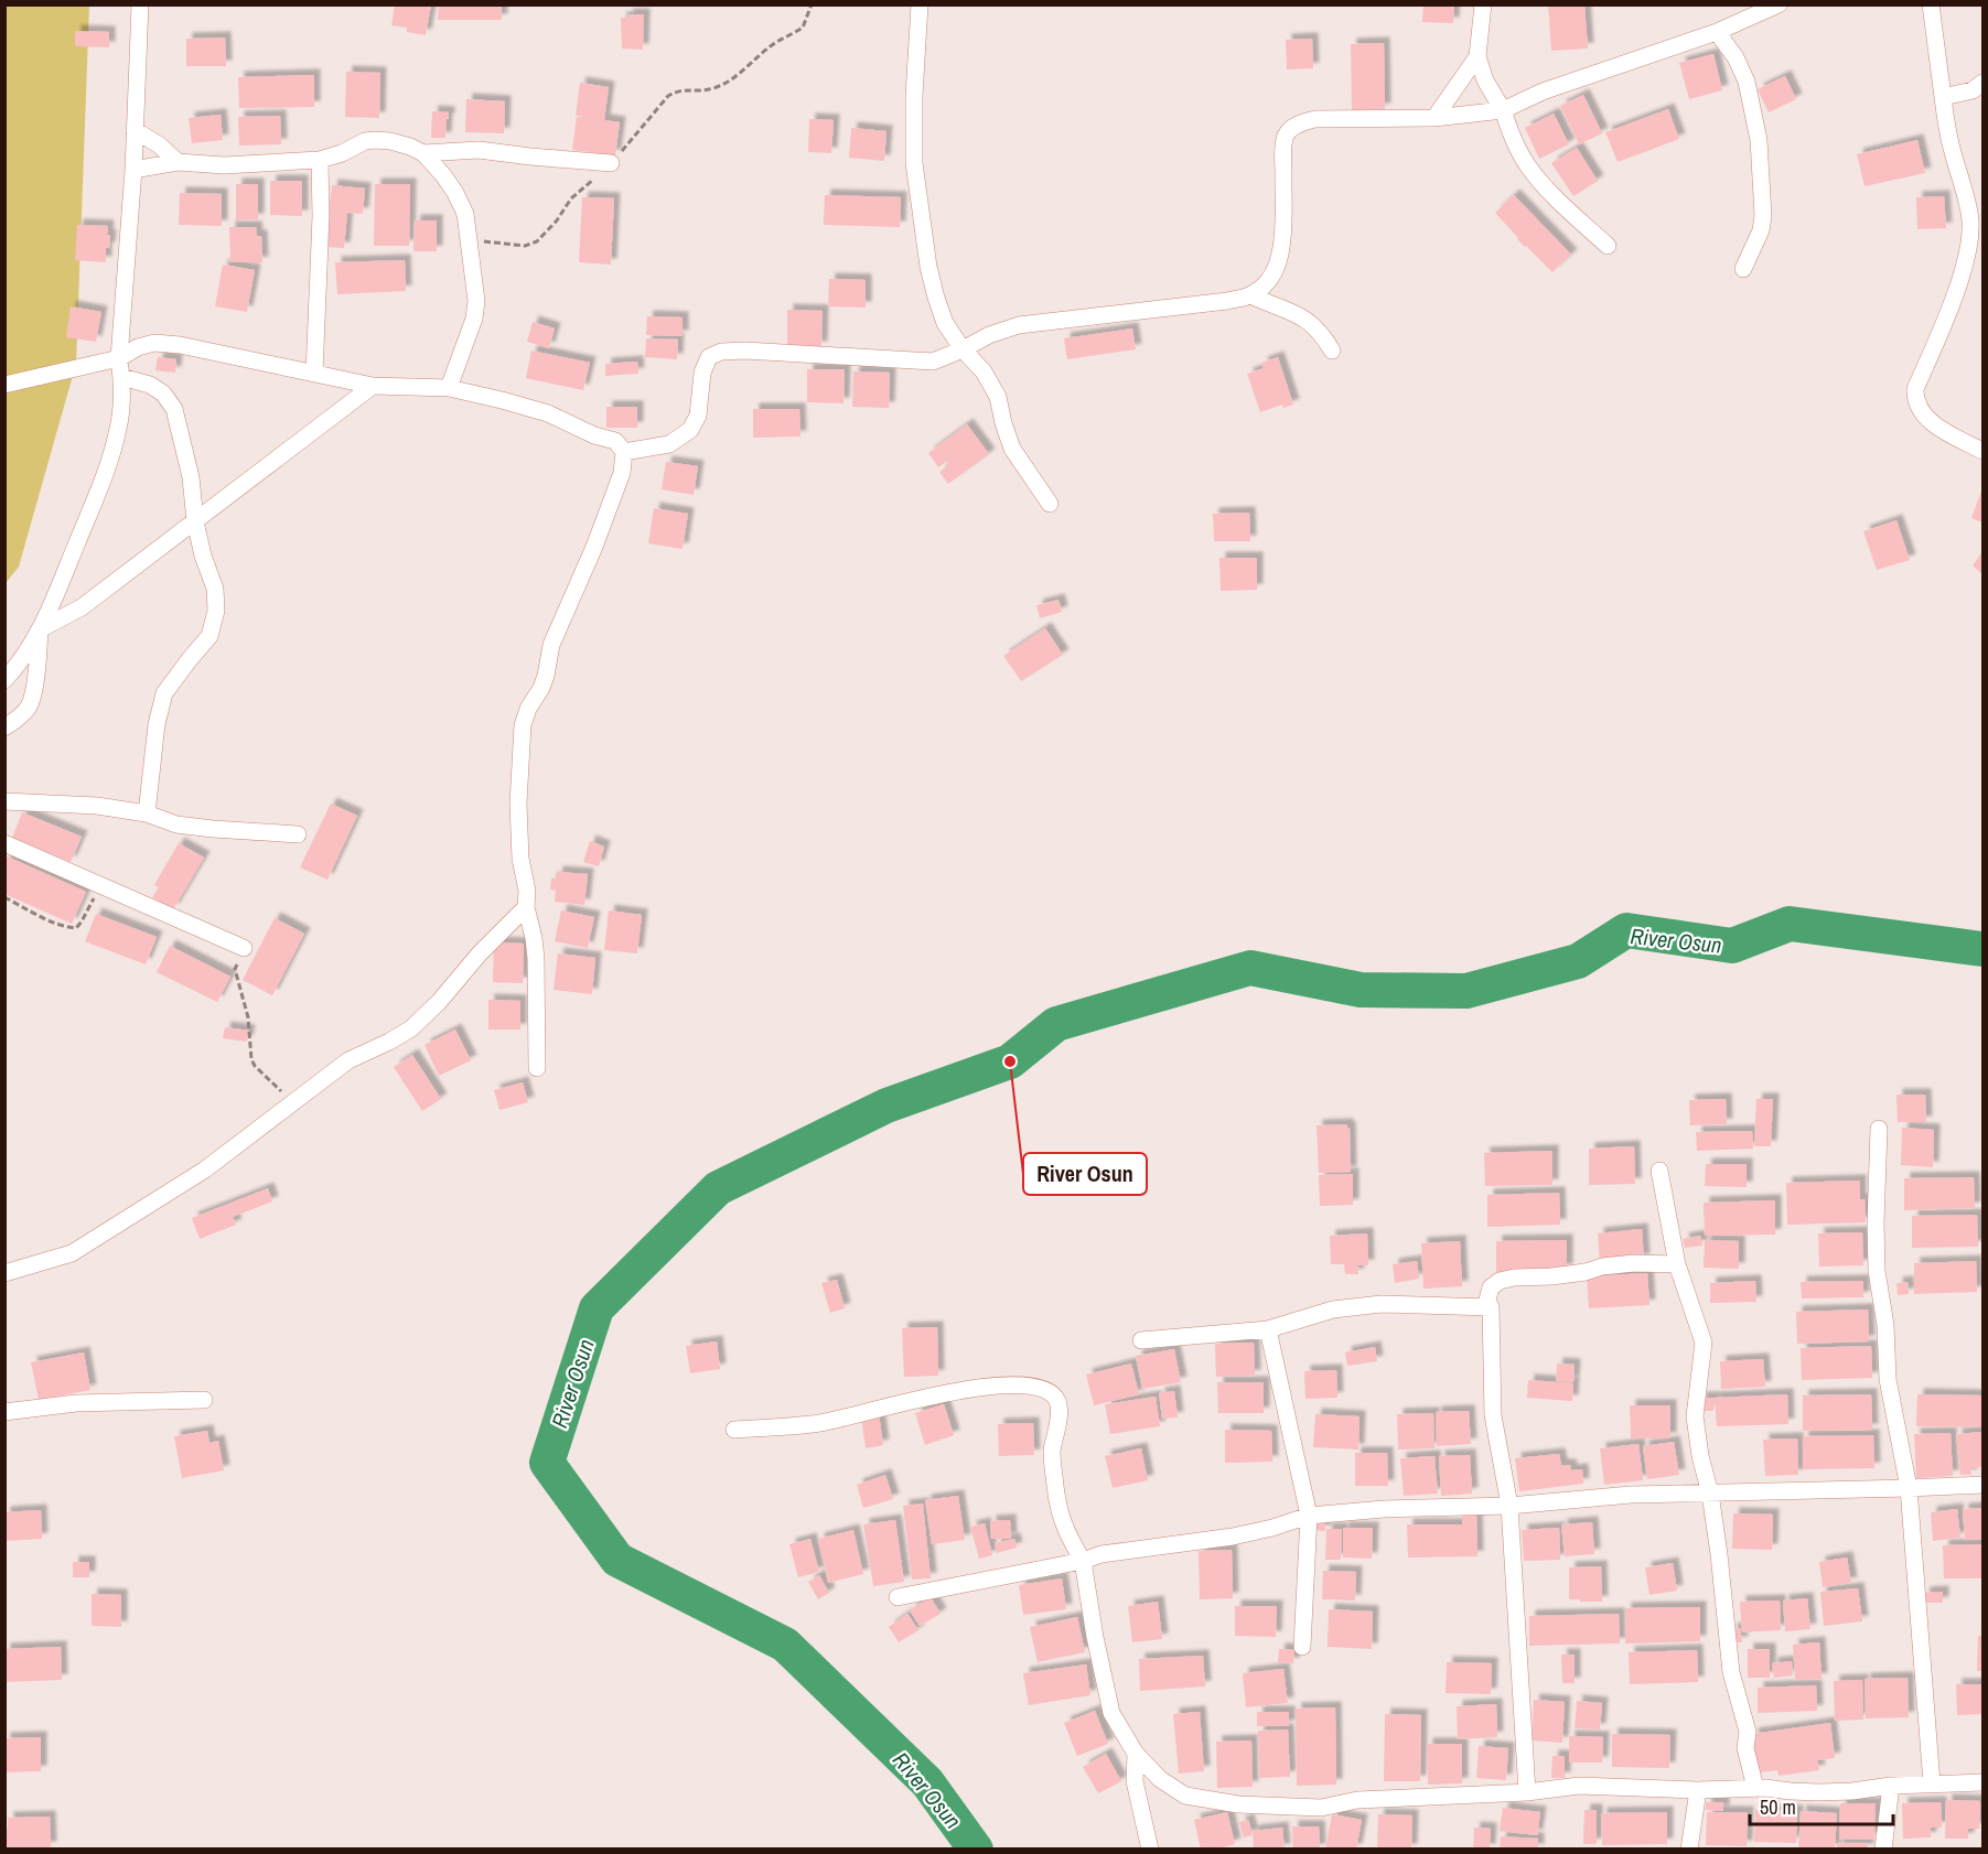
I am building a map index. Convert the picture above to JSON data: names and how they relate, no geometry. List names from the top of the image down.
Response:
{
  "water": ["River Osun"],
  "places": ["River Osun"],
  "scale_bar": "50 m"
}
